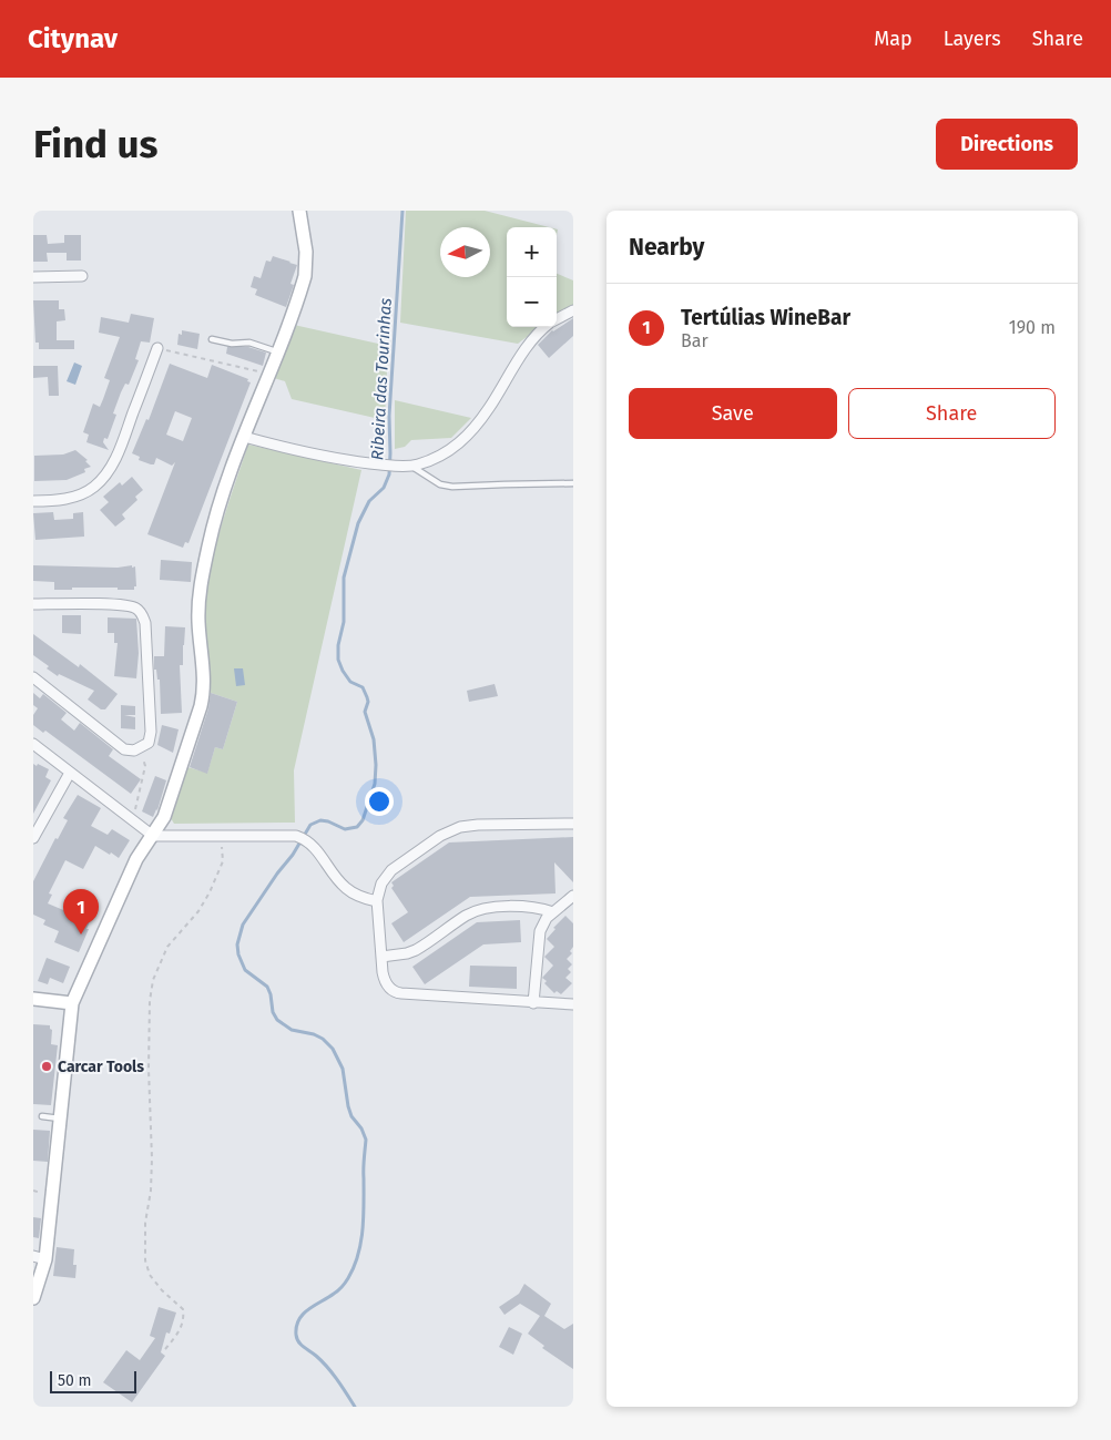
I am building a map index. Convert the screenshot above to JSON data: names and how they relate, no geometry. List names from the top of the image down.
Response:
{
  "water": ["Ribeira das Tourinhas"],
  "places": ["Carcar Tools"],
  "scale_bar": "50 m",
  "north": "left",
  "page": {
    "header": "Citynav",
    "nav": ["Map", "Layers", "Share"],
    "buttons": [
      "Directions",
      ["Save", "Share"]
    ],
    "title": "Find us",
    "heading": "Nearby",
    "map_buttons": ["+", "−"],
    "list": [
      {
        "mark": "1",
        "name": "Tertúlias WineBar",
        "note": "Bar",
        "value": "190 m"
      }
    ],
    "pins": "1",
    "scale": "50 m"
  }
}
